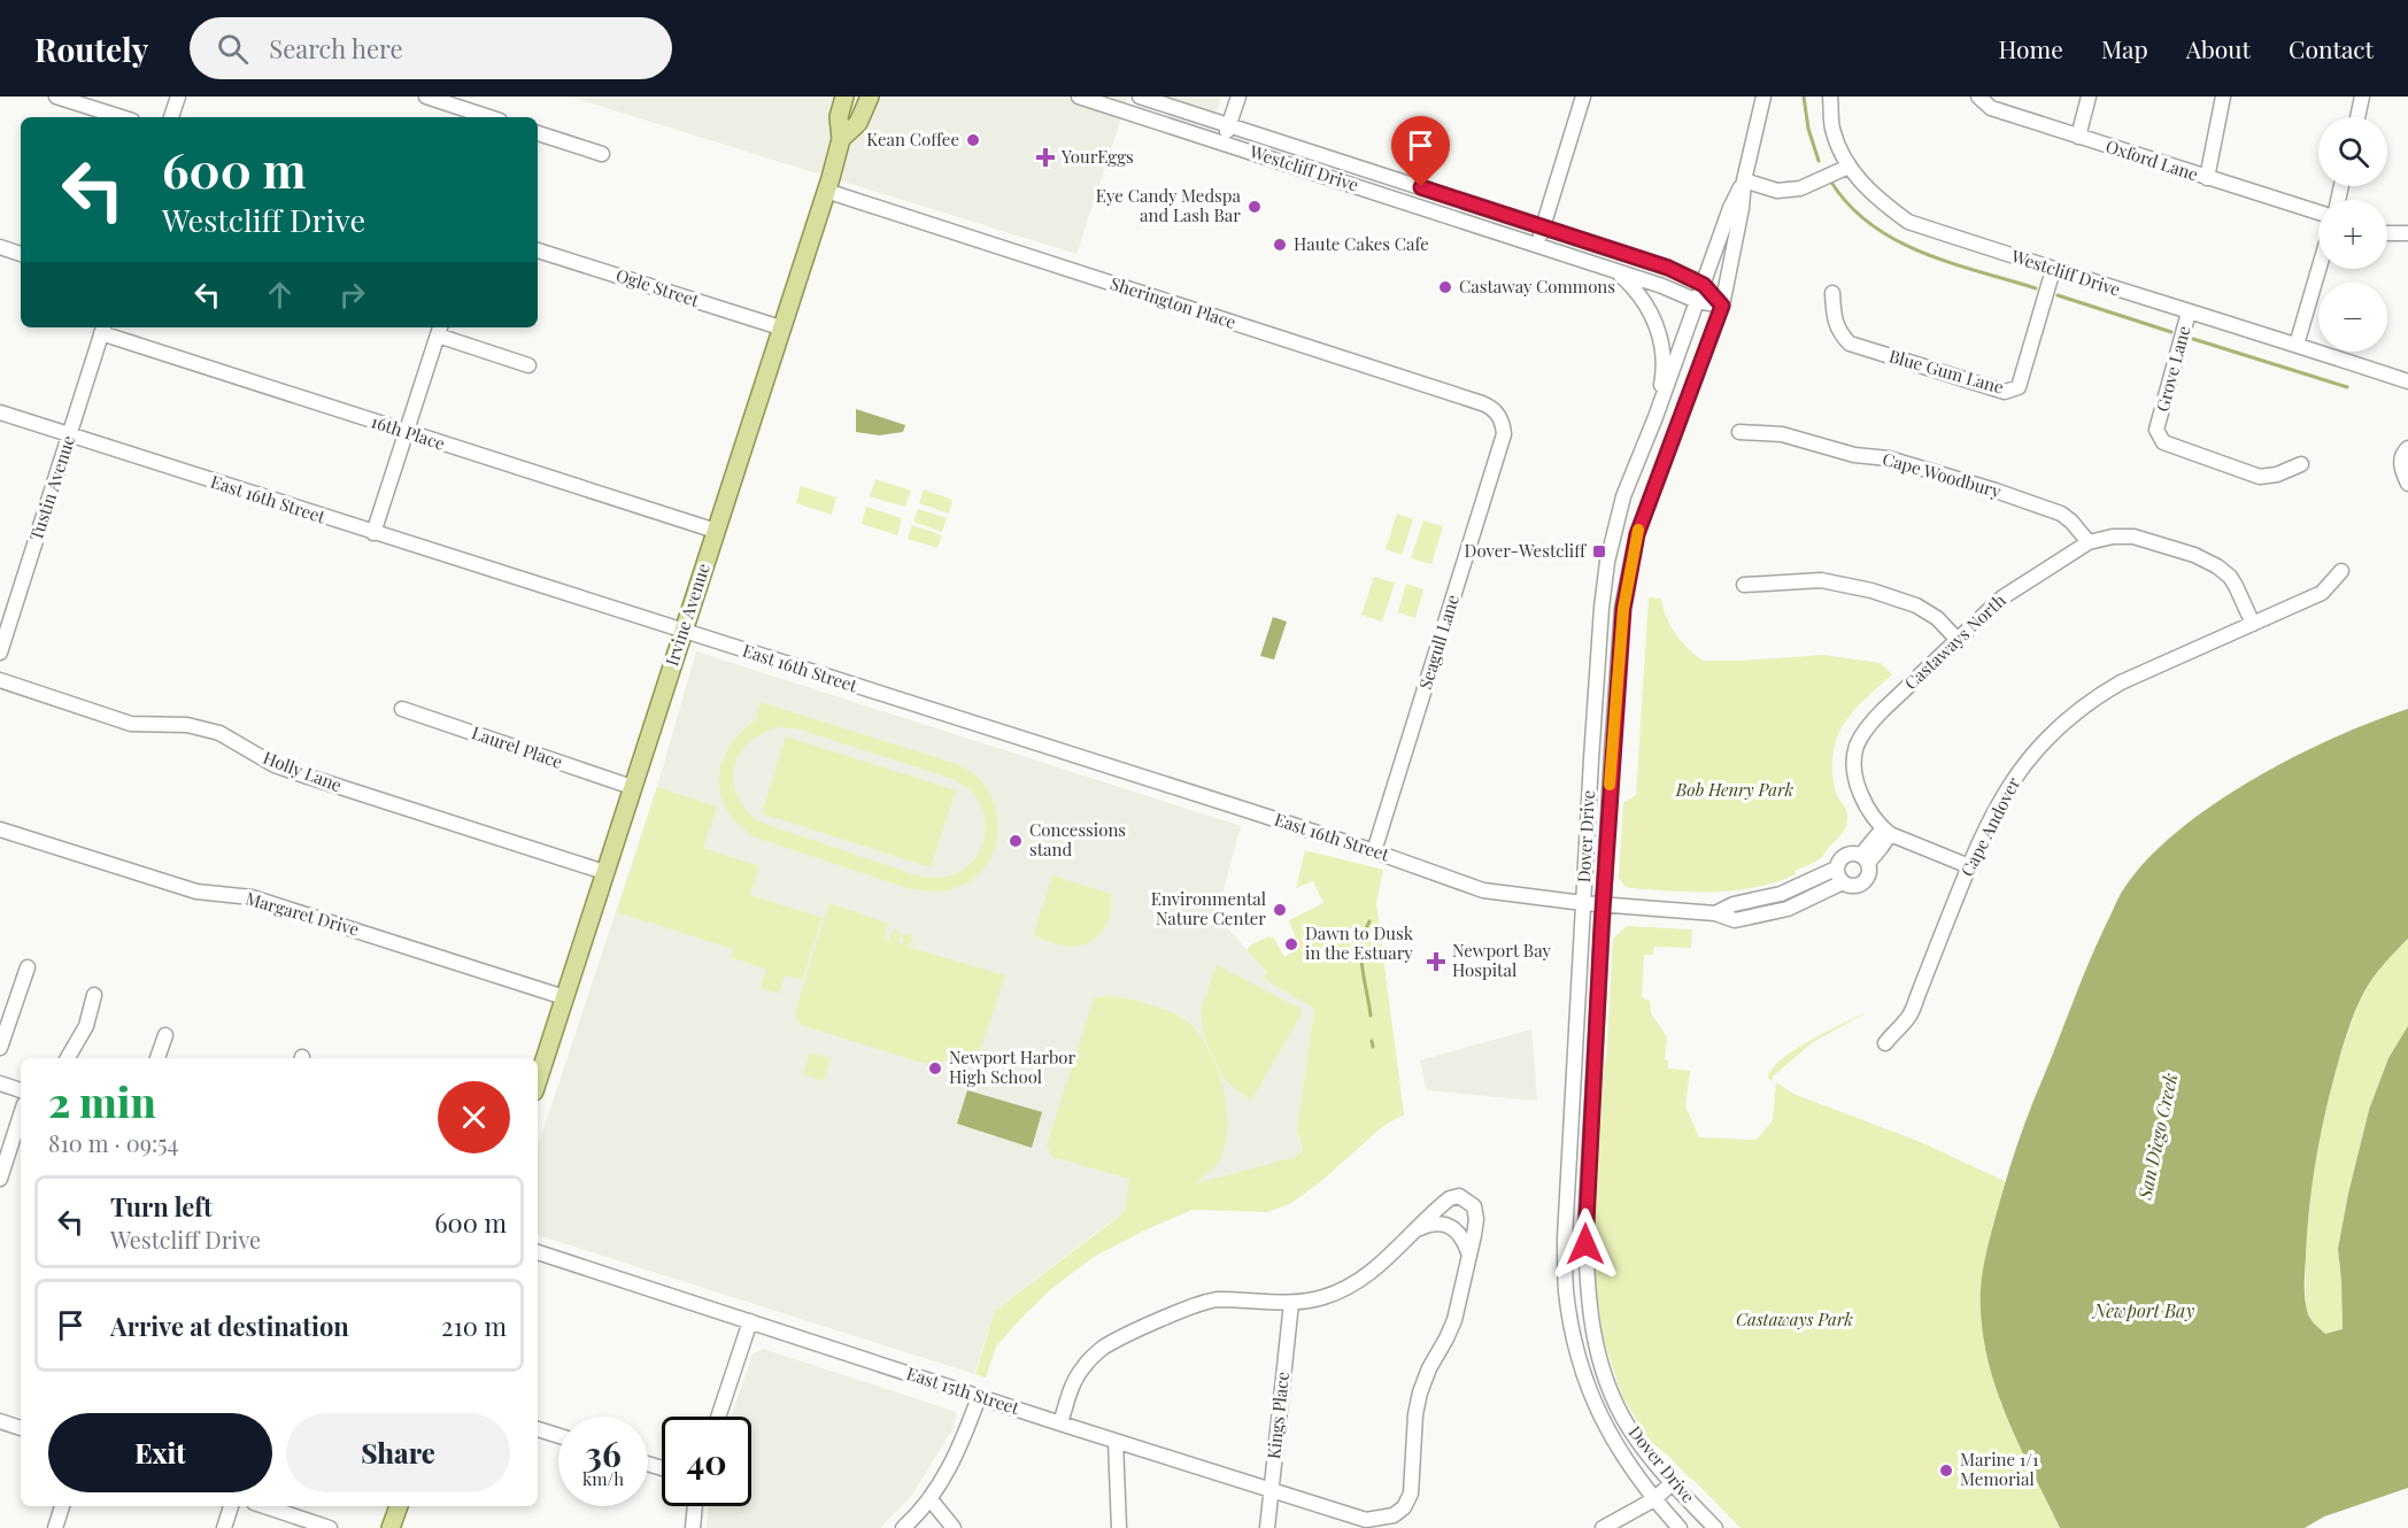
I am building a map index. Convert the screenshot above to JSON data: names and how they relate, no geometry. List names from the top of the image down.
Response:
{
  "streets": {
    "main road": ["Irvine Avenue"],
    "street": [
      "Oxford Lane",
      "Westcliff Drive",
      "Ogle Street",
      "Sherington Place",
      "Grove Lane",
      "Blue Gum Lane",
      "16th Place",
      "Cape Woodbury",
      "Tustin Avenue",
      "East 16th Street",
      "Seagull Lane",
      "Castaways North",
      "Laurel Place",
      "Holly Lane",
      "Cape Andover",
      "Dover Drive",
      "Margaret Drive",
      "East 15th Street",
      "Kings Place"
    ]
  },
  "crossings": [
    ["Westcliff Drive", "Grove Lane"],
    ["Westcliff Drive", "Blue Gum Lane"],
    ["Westcliff Drive", "Dover Drive"],
    ["Ogle Street", "Irvine Avenue"],
    ["Sherington Place", "Irvine Avenue"],
    ["Sherington Place", "Seagull Lane"],
    ["16th Place", "Tustin Avenue"],
    ["16th Place", "Irvine Avenue"],
    ["Cape Woodbury", "Castaways North"],
    ["Tustin Avenue", "East 16th Street"],
    ["East 16th Street", "Irvine Avenue"],
    ["East 16th Street", "Seagull Lane"],
    ["East 16th Street", "Dover Drive"],
    ["Irvine Avenue", "Laurel Place"],
    ["Irvine Avenue", "Holly Lane"],
    ["Irvine Avenue", "Margaret Drive"],
    ["Castaways North", "Cape Andover"],
    ["East 15th Street", "Kings Place"]
  ],
  "water": ["San Diego Creek", "Newport Bay"],
  "parks": ["Bob Henry Park", "Castaways Park"],
  "places": {
    "other": [
      "Kean Coffee",
      "Eye Candy Medspa and Lash Bar",
      "Haute Cakes Cafe",
      "Castaway Commons",
      "Concessions stand",
      "Environmental Nature Center",
      "Dawn to Dusk in the Estuary",
      "Newport Harbor High School",
      "Marine 1/1 Memorial"
    ],
    "health": ["YourEggs", "Newport Bay Hospital"],
    "transit": ["Dover-Westcliff"]
  },
  "page": {
    "header": "Routely",
    "search": "Search here",
    "nav": [
      "Home",
      "Map",
      "About",
      "Contact"
    ],
    "map_buttons": ["+", "−"],
    "turn": ["600 m", "Westcliff Drive"],
    "heading": ["2 min", "810 m · 09:54"],
    "list": [
      {
        "name": "Turn left",
        "note": "Westcliff Drive",
        "value": "600 m"
      },
      {
        "name": "Arrive at destination",
        "value": "210 m"
      }
    ],
    "buttons": ["Exit", "Share"],
    "speed": "36 km/h",
    "limit": "40"
  }
}
